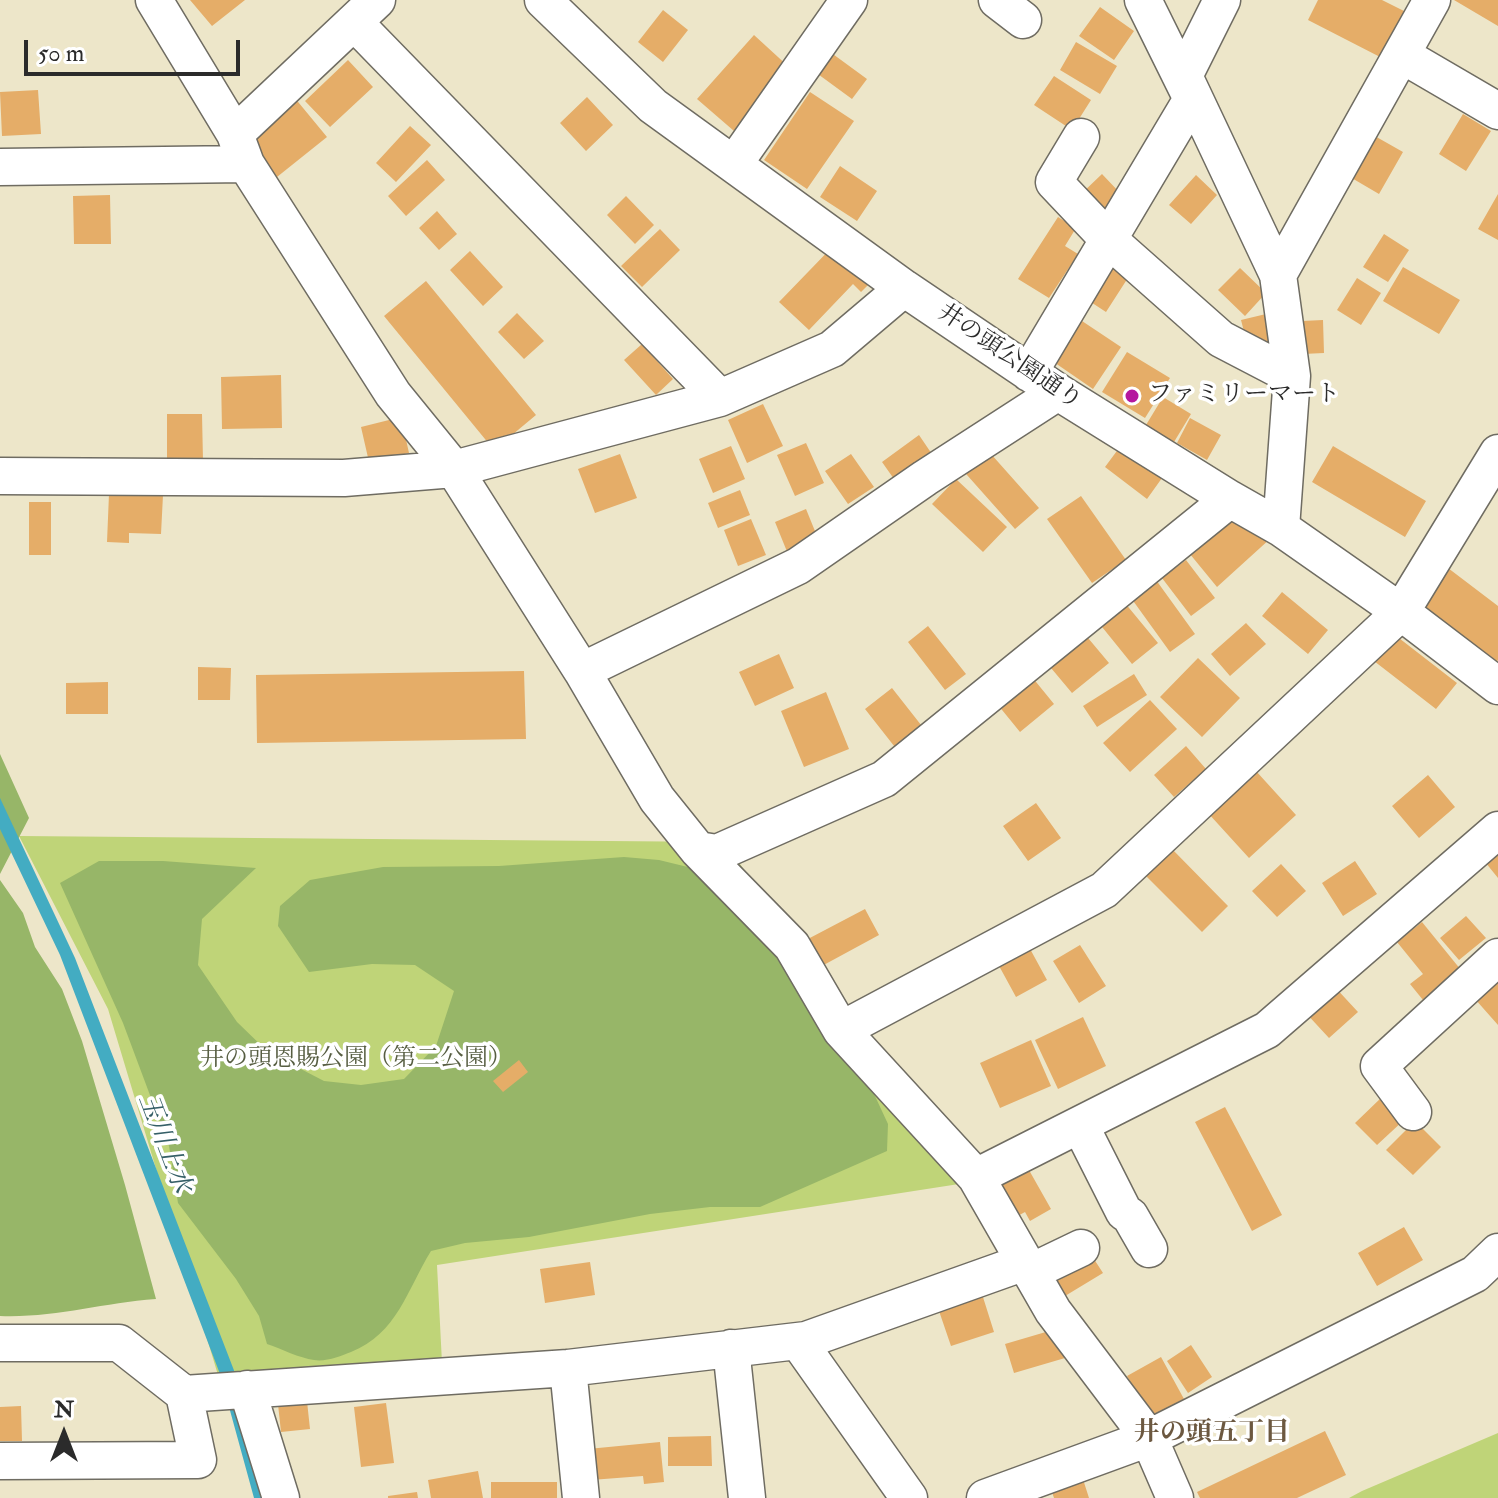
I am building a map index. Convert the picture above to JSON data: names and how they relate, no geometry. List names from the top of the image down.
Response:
{
  "streets": {
    "street": ["井の頭公園通り"]
  },
  "districts": ["井の頭五丁目"],
  "water": ["玉川上水"],
  "parks": ["井の頭恩賜公園（第二公園）"],
  "places": ["ファミリーマート"],
  "scale_bar": "50 m",
  "north": "top"
}
